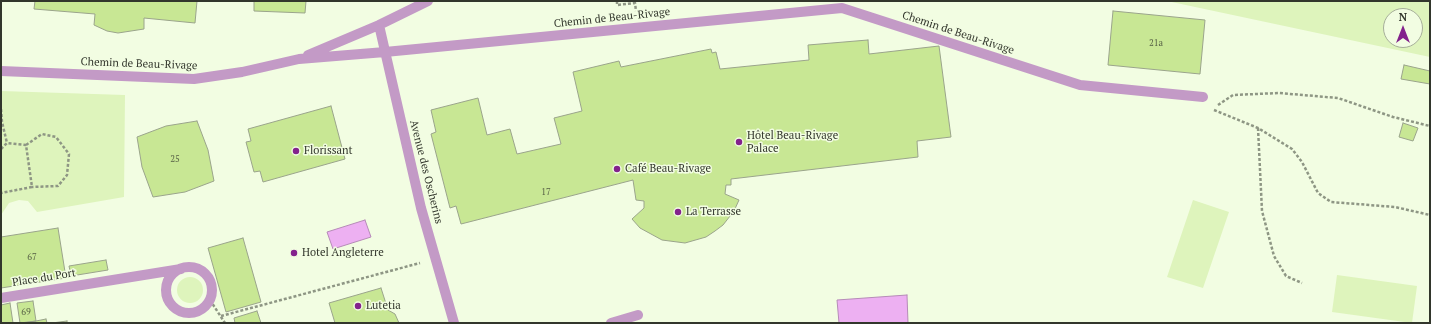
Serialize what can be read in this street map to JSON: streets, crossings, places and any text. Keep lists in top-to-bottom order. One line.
{"streets":{"street":["Chemin de Beau-Rivage","Avenue des Oscherins","Place du Port"]},"crossings":[["Chemin de Beau-Rivage","Avenue des Oscherins"]],"places":["Hôtel Beau-Rivage Palace","Florissant","Café Beau-Rivage","La Terrasse","Hotel Angleterre","Lutetia"],"house_numbers":["21a","25","17","67","69"],"north":"top"}
